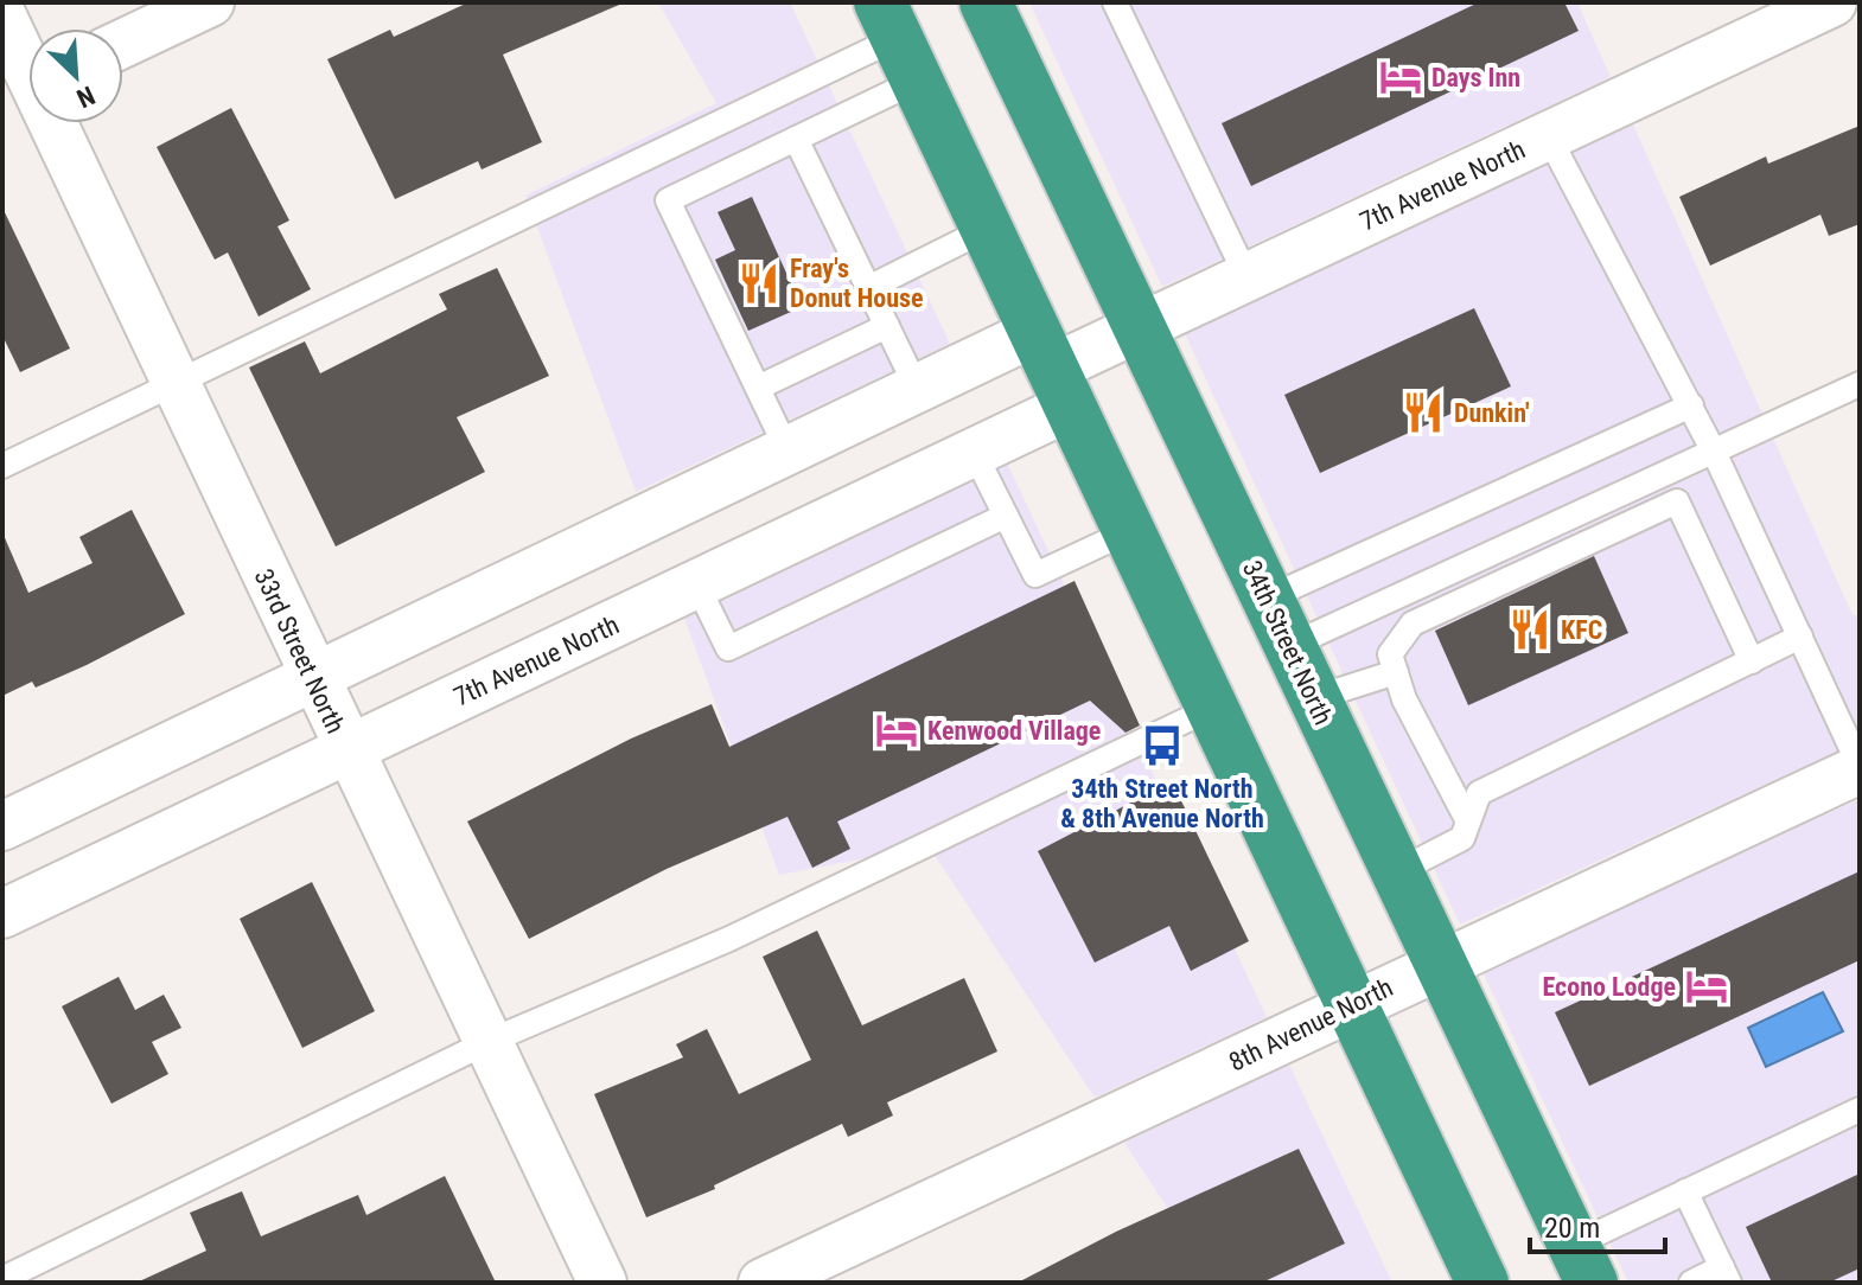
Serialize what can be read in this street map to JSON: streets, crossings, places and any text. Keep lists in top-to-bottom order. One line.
{"streets":{"highway":["34th Street North"],"street":["7th Avenue North","33rd Street North","8th Avenue North"]},"crossings":[["7th Avenue North","34th Street North"],["7th Avenue North","33rd Street North"],["34th Street North","8th Avenue North"]],"places":{"hotel":["Days Inn","Kenwood Village","Econo Lodge"],"restaurant":["Fray's Donut House","Dunkin'","KFC"],"bus stop":["34th Street North & 8th Avenue North"]},"scale_bar":"20 m","north":"bottom right"}
